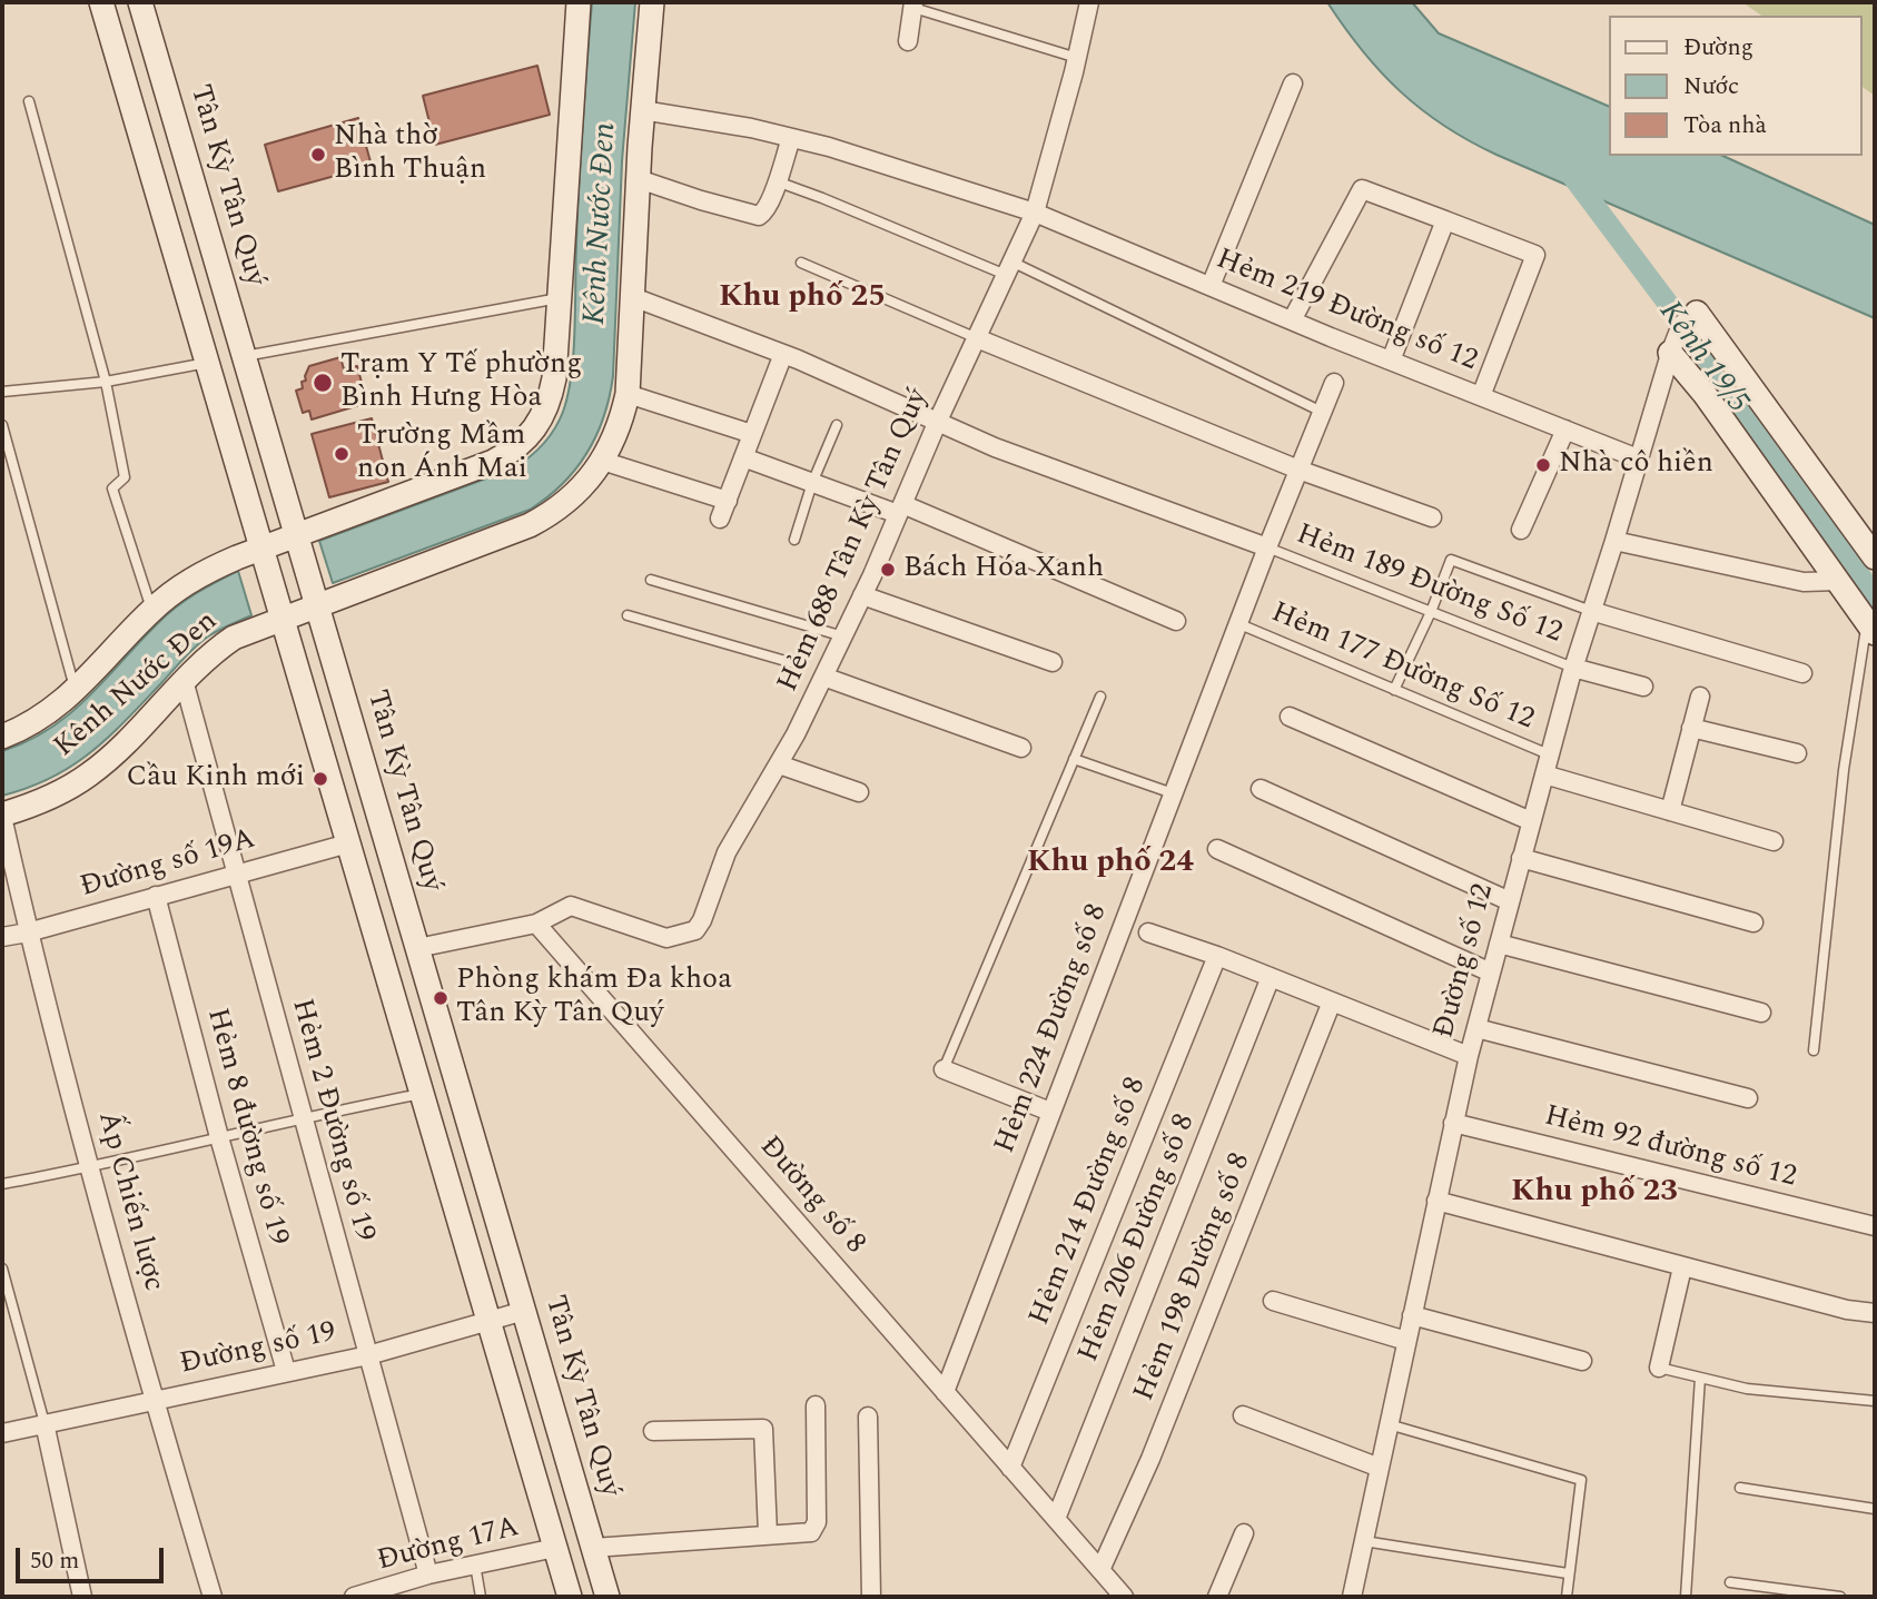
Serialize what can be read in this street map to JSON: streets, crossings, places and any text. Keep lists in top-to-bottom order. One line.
{"streets":{"main road":["Tân Kỳ Tân Quý","Kênh Nước Đen"],"street":["Hẻm 219 Đường số 12","Hẻm 688 Tân Kỳ Tân Quý","Đường số 19A","Đường số 12","Hẻm 224 Đường số 8","Hẻm 2 Đường số 19","Hẻm 8 đường số 19","Hẻm 92 đường số 12","Đường số 8","Ấp Chiến lược","Hẻm 214 Đường số 8","Hẻm 206 Đường số 8","Hẻm 198 Đường số 8","Đường số 19","Đường 17A"],"lane":["Hẻm 189 Đường Số 12","Hẻm 177 Đường Số 12"]},"crossings":[["Tân Kỳ Tân Quý","Kênh Nước Đen"],["Tân Kỳ Tân Quý","Đường số 19"],["Hẻm 219 Đường số 12","Hẻm 688 Tân Kỳ Tân Quý"],["Hẻm 219 Đường số 12","Kênh Nước Đen"],["Hẻm 219 Đường số 12","Đường số 12"],["Hẻm 688 Tân Kỳ Tân Quý","Đường số 8"],["Hẻm 189 Đường Số 12","Đường số 12"],["Hẻm 189 Đường Số 12","Hẻm 224 Đường số 8"],["Hẻm 177 Đường Số 12","Đường số 12"],["Hẻm 177 Đường Số 12","Hẻm 224 Đường số 8"],["Kênh Nước Đen","Hẻm 2 Đường số 19"],["Kênh Nước Đen","Ấp Chiến lược"],["Đường số 19A","Hẻm 2 Đường số 19"],["Đường số 19A","Hẻm 8 đường số 19"],["Đường số 19A","Ấp Chiến lược"],["Đường số 12","Hẻm 92 đường số 12"],["Hẻm 224 Đường số 8","Đường số 8"],["Hẻm 2 Đường số 19","Đường số 19"],["Hẻm 2 Đường số 19","Đường 17A"],["Hẻm 8 đường số 19","Đường số 19"],["Đường số 8","Hẻm 214 Đường số 8"],["Đường số 8","Hẻm 206 Đường số 8"],["Đường số 8","Hẻm 198 Đường số 8"],["Ấp Chiến lược","Đường số 19"]],"districts":["Khu phố 25","Khu phố 24","Khu phố 23"],"water":["Kênh Nước Đen","Kênh 19/5"],"places":["Nhà thờ Bình Thuận","Trạm Y Tế phường Bình Hưng Hòa","Trường Mầm non Ánh Mai","Nhà cô hiền","Bách Hóa Xanh","Cầu Kinh mới","Phòng khám Đa khoa Tân Kỳ Tân Quý"],"legend":["Đường","Nước","Tòa nhà"],"scale_bar":"50 m"}
